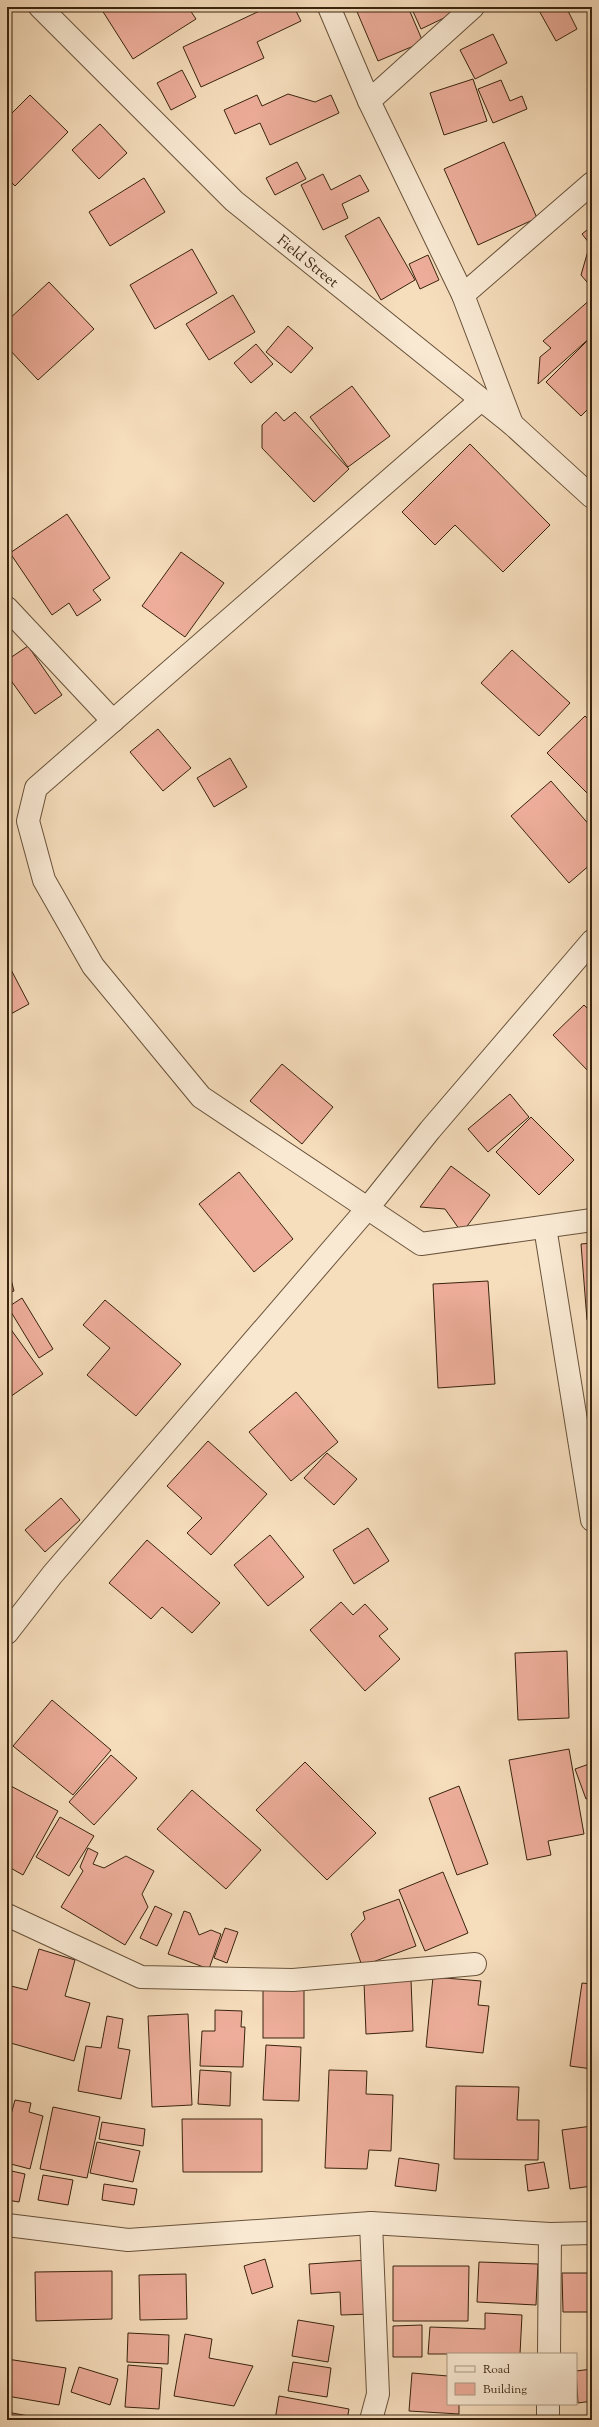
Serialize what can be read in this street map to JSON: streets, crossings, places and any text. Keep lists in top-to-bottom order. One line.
{"streets":{"street":["Field Street"]},"legend":["Road","Building"]}
